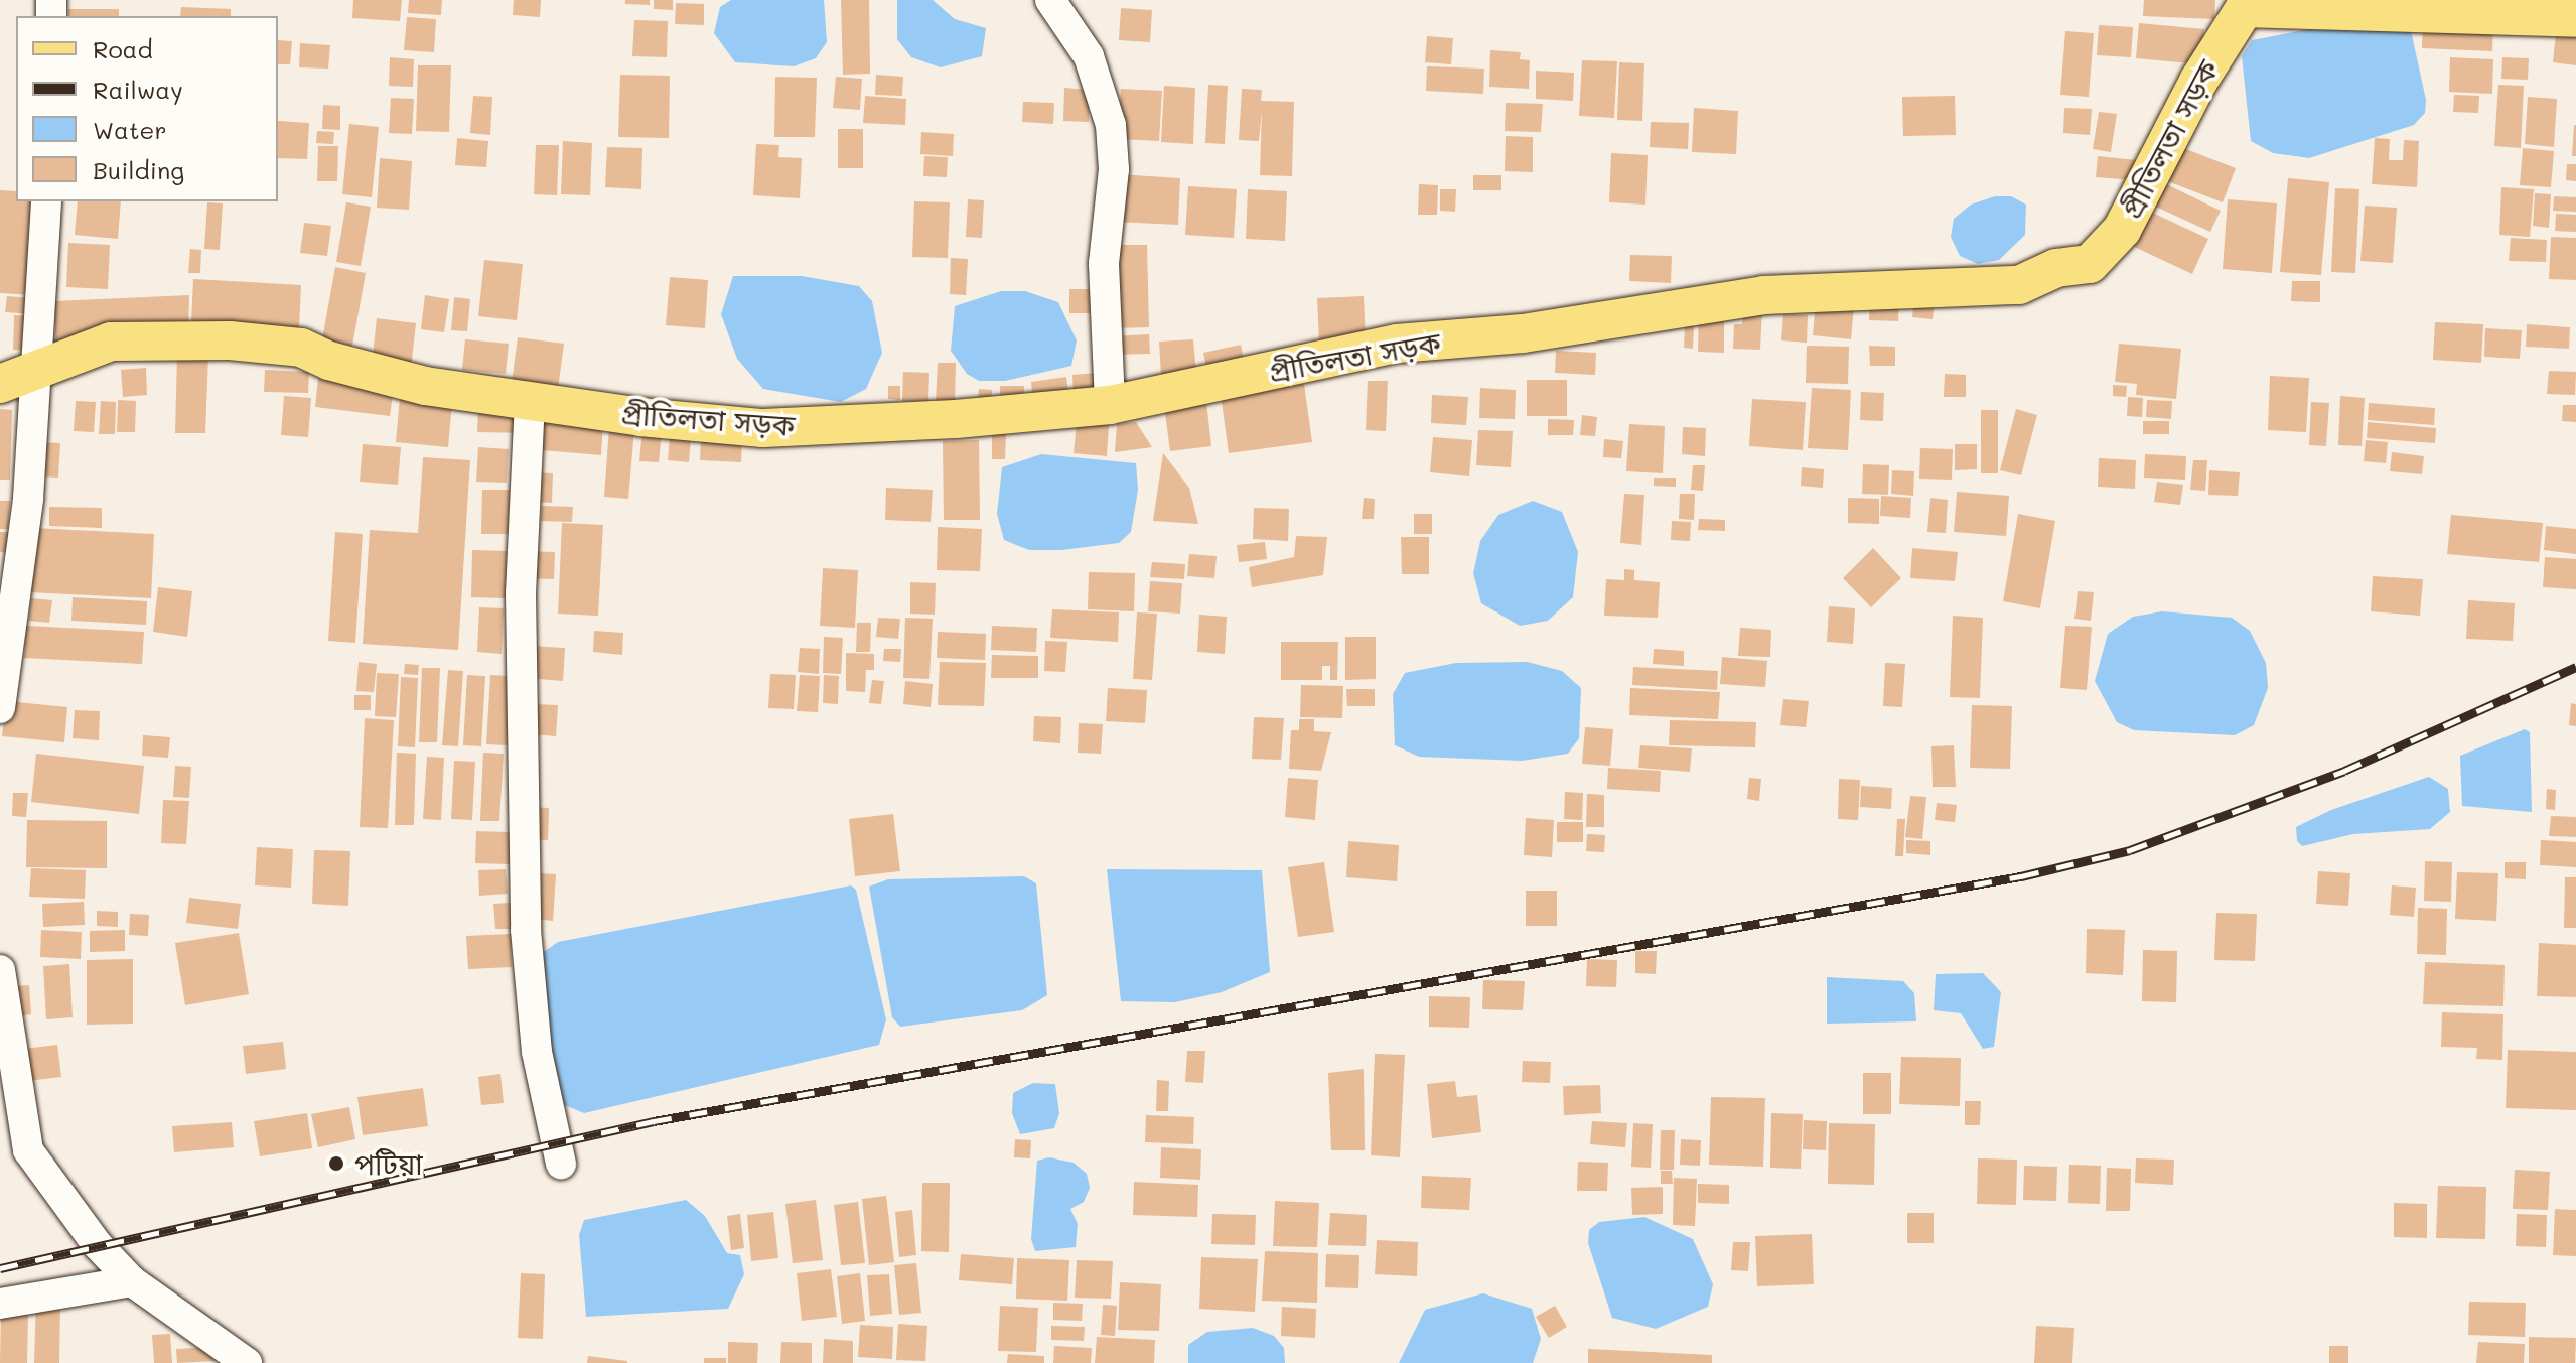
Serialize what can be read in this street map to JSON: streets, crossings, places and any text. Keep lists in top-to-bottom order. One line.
{"streets":{"main road":["প্রীতিলতা সড়ক"]},"places":["পটিয়া"],"legend":["Road","Railway","Water","Building"]}
